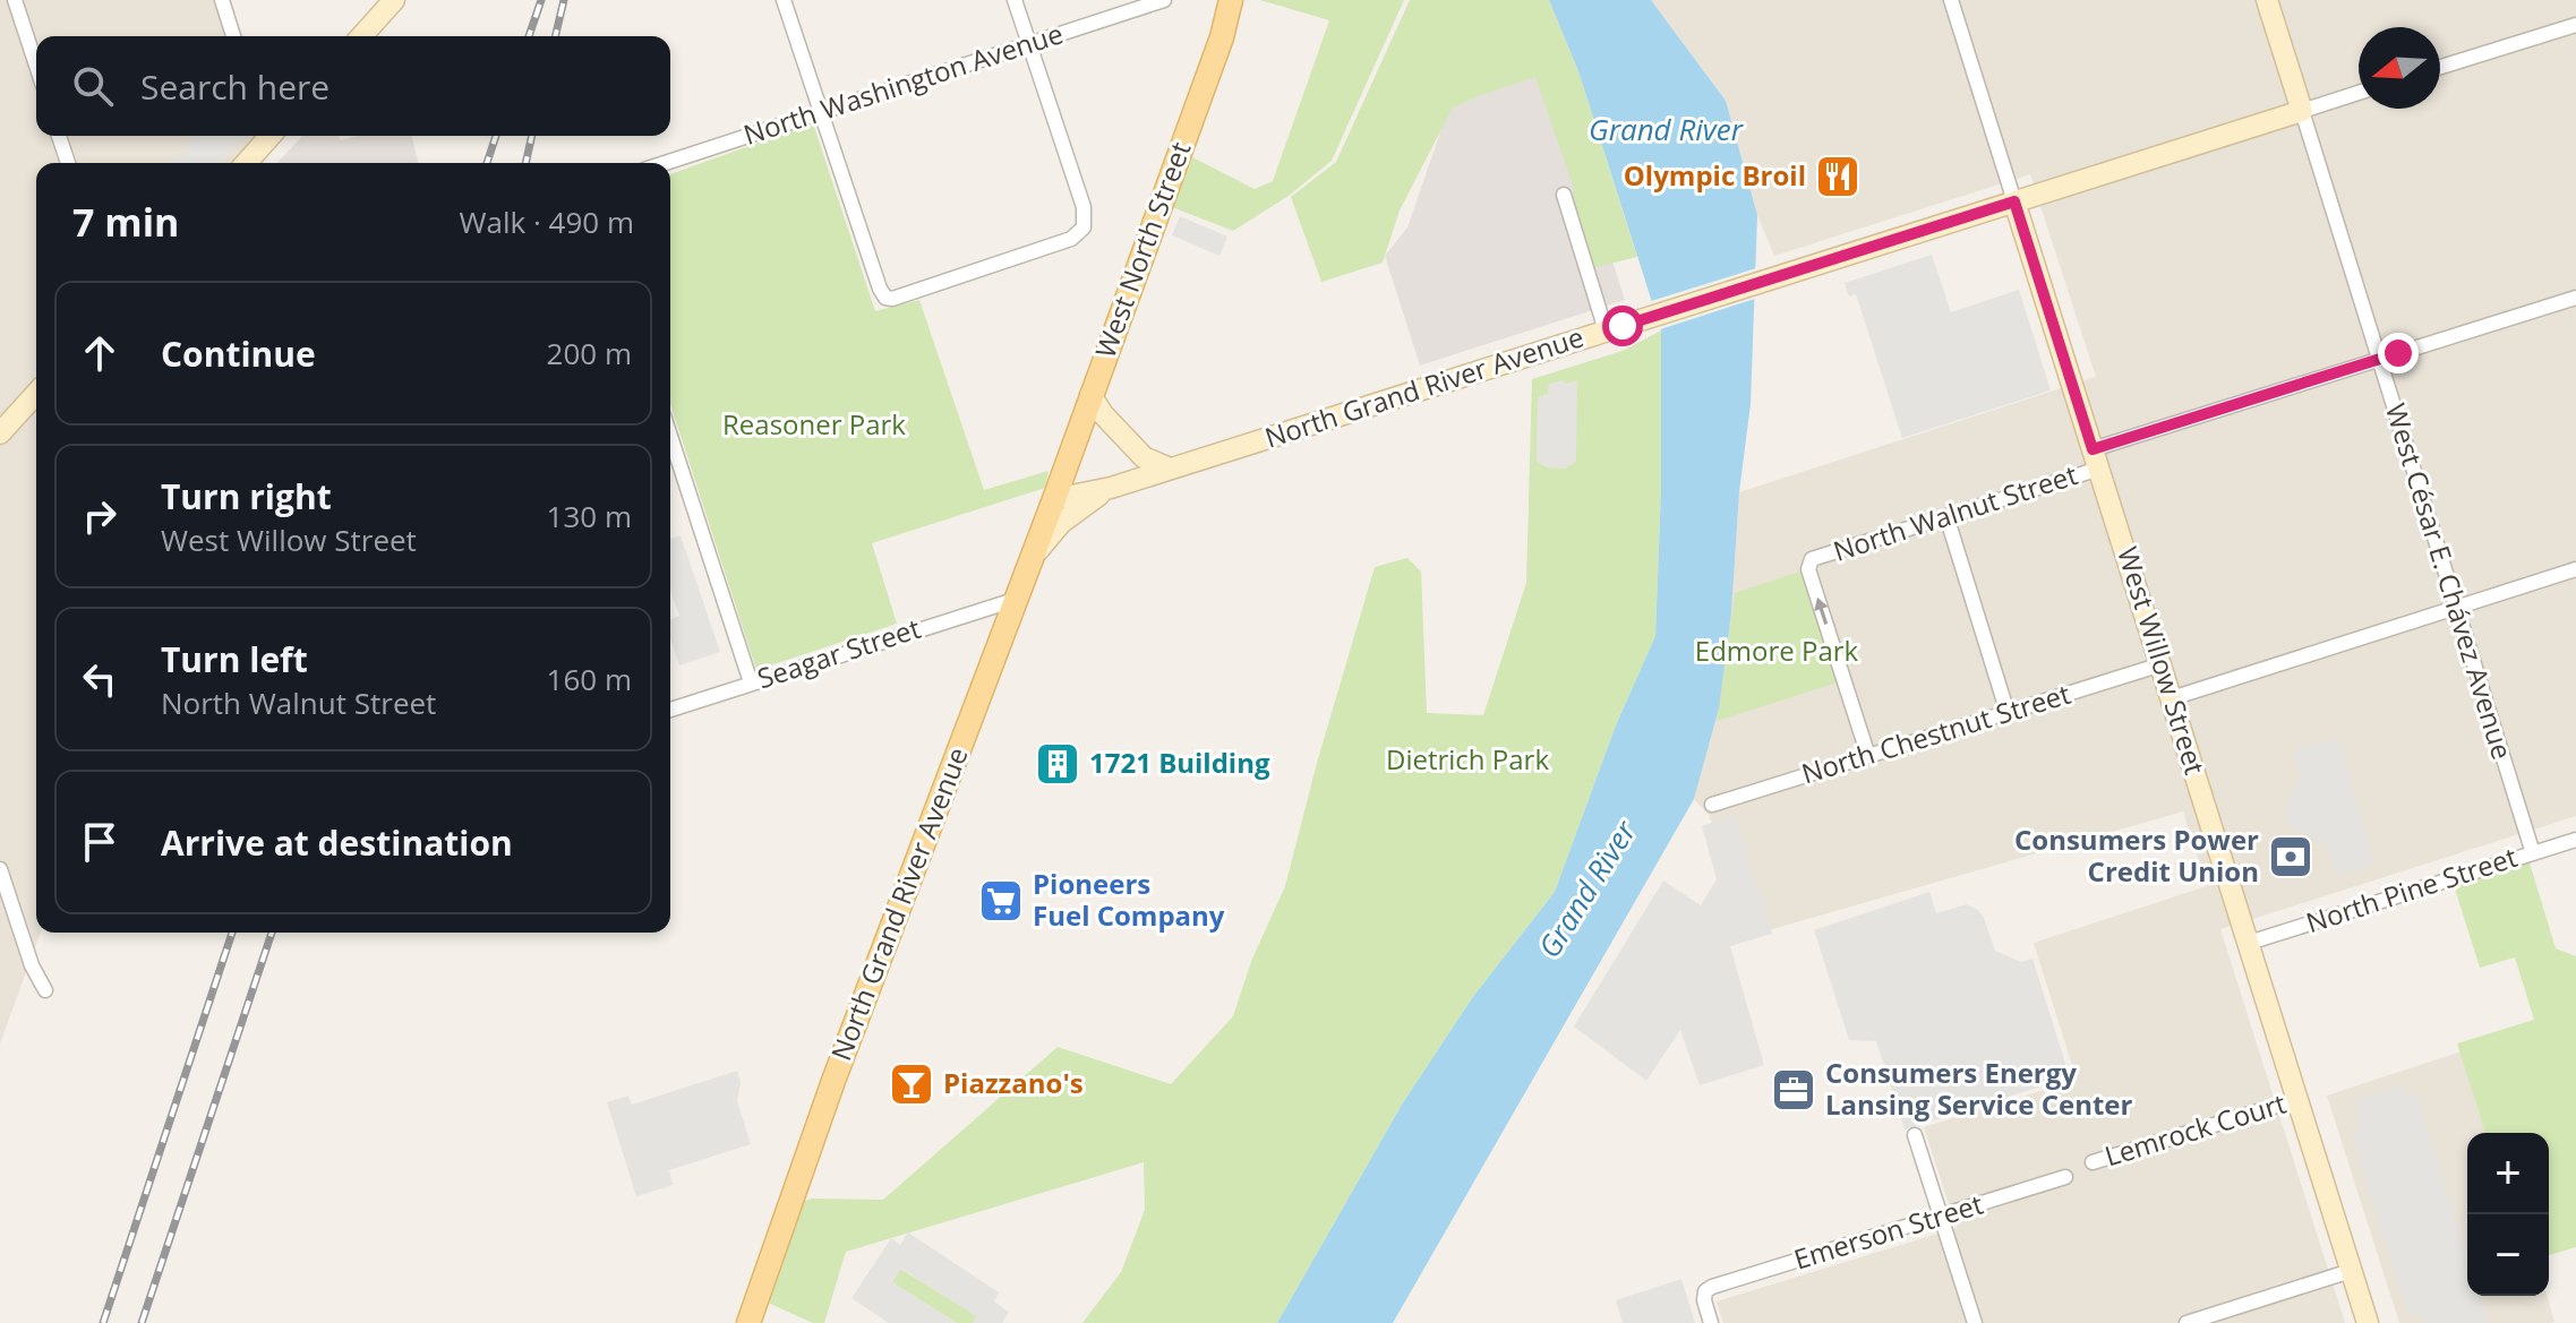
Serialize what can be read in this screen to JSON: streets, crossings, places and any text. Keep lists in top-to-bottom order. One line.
{"streets":{"main road":["West North Street","North Grand River Avenue"],"street":["North Washington Avenue","North Walnut Street","West César E. Chávez Avenue","Seagar Street","West Willow Street","North Chestnut Street","North Pine Street","Lemrock Court","Emerson Street"]},"crossings":[["West North Street","North Grand River Avenue"],["North Grand River Avenue","West César E. Chávez Avenue"],["North Grand River Avenue","Seagar Street"],["North Grand River Avenue","West Willow Street"],["North Walnut Street","West César E. Chávez Avenue"],["North Walnut Street","West Willow Street"],["North Walnut Street","North Chestnut Street"],["West César E. Chávez Avenue","North Pine Street"],["West Willow Street","North Chestnut Street"],["West Willow Street","North Pine Street"],["West Willow Street","Lemrock Court"]],"water":["Grand River"],"parks":["Reasoner Park","Edmore Park","Dietrich Park"],"places":{"restaurant":["Olympic Broil"],"building":["1721 Building"],"bank":["Consumers Power Credit Union"],"supermarket":["Pioneers Fuel Company"],"bar":["Piazzano's"],"office":["Consumers Energy Lansing Service Center"]},"north":"left","page":{"search":"Search here","heading":["7 min","Walk · 490 m"],"list":[["Continue","200 m"],["Turn right","West Willow Street","130 m"],["Turn left","North Walnut Street","160 m"],"Arrive at destination"],"map_buttons":["+","−"]}}
